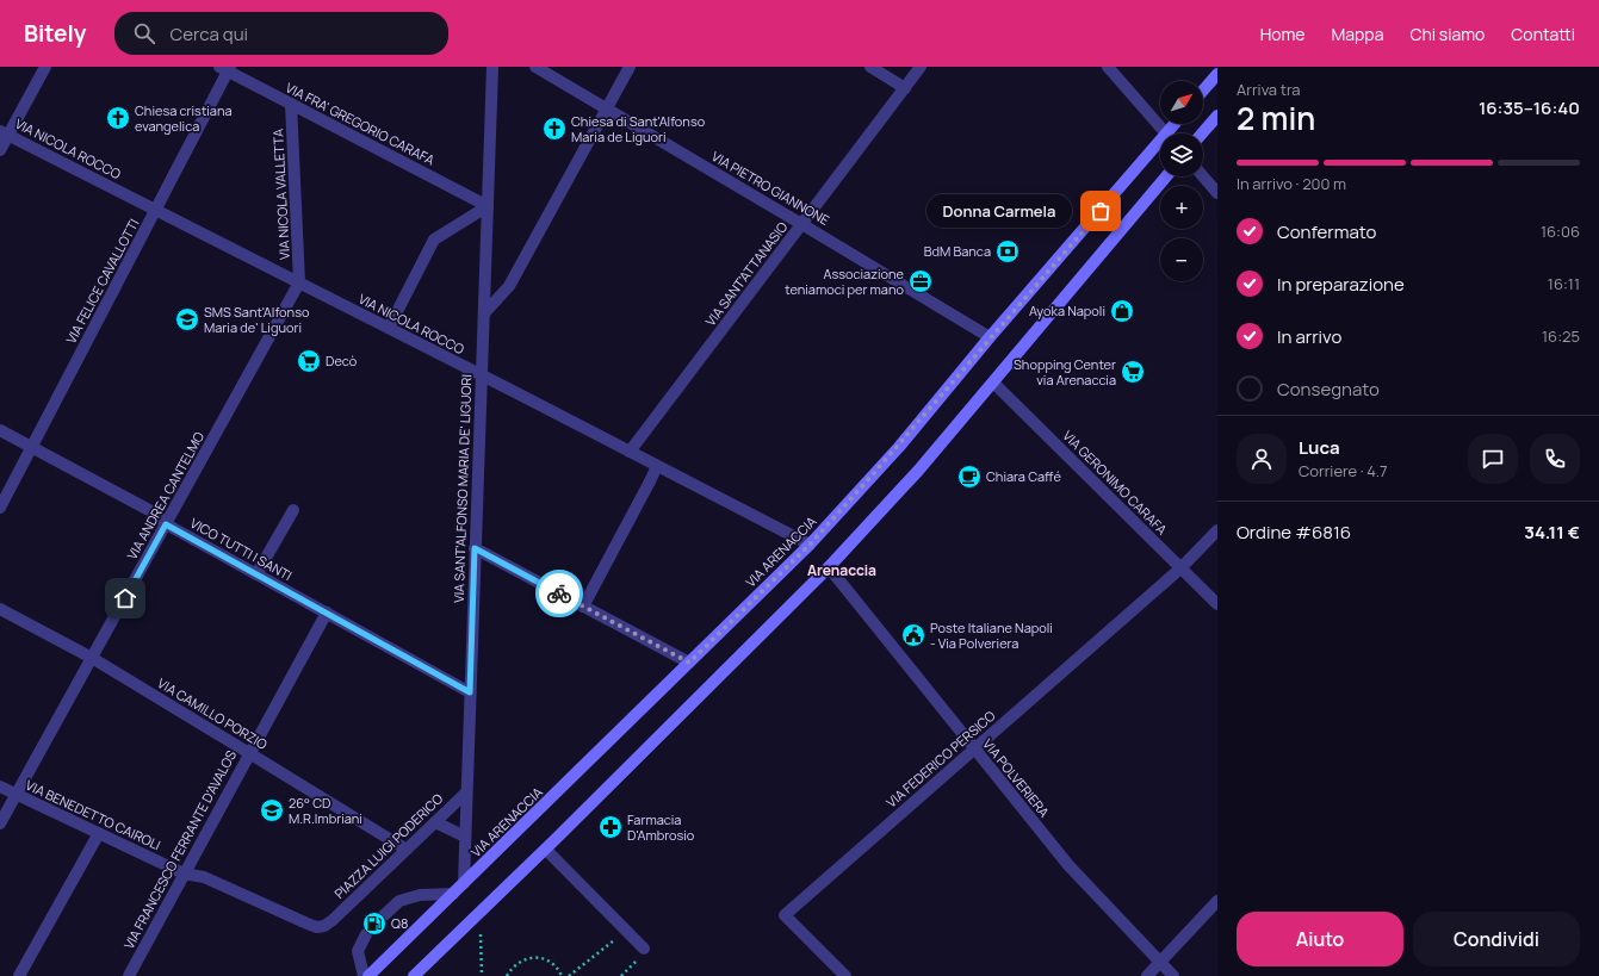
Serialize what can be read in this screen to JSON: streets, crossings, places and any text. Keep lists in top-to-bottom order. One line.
{"streets":{"main road":["VIA ARENACCIA"],"street":["VIA FRA' GREGORIO CARAFA","VIA NICOLA ROCCO","VIA PIETRO GIANNONE","VIA NICOLA VALLETTA","VIA SANT'ATTANASIO","VIA FELICE CAVALLOTTI","VIA GERONIMO CARAFA","VIA SANT'ALFONSO MARIA DE' LIGUORI","VIA ANDREA CANTELMO","VICO TUTTI I SANTI","VIA CAMILLO PORZIO","VIA FEDERICO PERSICO","VIA POLVERIERA","VIA BENEDETTO CAIROLI","PIAZZA LUIGI PODERICO","VIA FRANCESCO FERRANTE D'AVALOS"]},"crossings":[["VIA FRA' GREGORIO CARAFA","VIA NICOLA VALLETTA"],["VIA FRA' GREGORIO CARAFA","VIA FELICE CAVALLOTTI"],["VIA FRA' GREGORIO CARAFA","VIA SANT'ALFONSO MARIA DE' LIGUORI"],["VIA NICOLA ROCCO","VIA NICOLA VALLETTA"],["VIA NICOLA ROCCO","VIA SANT'ATTANASIO"],["VIA NICOLA ROCCO","VIA FELICE CAVALLOTTI"],["VIA NICOLA ROCCO","VIA SANT'ALFONSO MARIA DE' LIGUORI"],["VIA NICOLA ROCCO","VIA ANDREA CANTELMO"],["VIA NICOLA ROCCO","VIA ARENACCIA"],["VIA PIETRO GIANNONE","VIA SANT'ATTANASIO"],["VIA PIETRO GIANNONE","VIA ARENACCIA"],["VIA NICOLA VALLETTA","VIA ANDREA CANTELMO"],["VIA FELICE CAVALLOTTI","VICO TUTTI I SANTI"],["VIA GERONIMO CARAFA","VIA FEDERICO PERSICO"],["VIA SANT'ALFONSO MARIA DE' LIGUORI","VICO TUTTI I SANTI"],["VIA SANT'ALFONSO MARIA DE' LIGUORI","VIA ARENACCIA"],["VIA SANT'ALFONSO MARIA DE' LIGUORI","PIAZZA LUIGI PODERICO"],["VIA ANDREA CANTELMO","VICO TUTTI I SANTI"],["VIA ANDREA CANTELMO","VIA CAMILLO PORZIO"],["VIA ANDREA CANTELMO","VIA BENEDETTO CAIROLI"],["VICO TUTTI I SANTI","VIA FRANCESCO FERRANTE D'AVALOS"],["VIA CAMILLO PORZIO","PIAZZA LUIGI PODERICO"],["VIA CAMILLO PORZIO","VIA FRANCESCO FERRANTE D'AVALOS"],["VIA FEDERICO PERSICO","VIA POLVERIERA"],["VIA BENEDETTO CAIROLI","PIAZZA LUIGI PODERICO"],["VIA BENEDETTO CAIROLI","VIA FRANCESCO FERRANTE D'AVALOS"]],"districts":["Arenaccia"],"places":{"church":["Chiesa cristiana evangelica","Chiesa di Sant'Alfonso Maria de Liguori"],"other":["Donna Carmela"],"bank":["BdM Banca"],"office":["Associazione teniamoci per mano"],"shop":["Ayoka Napoli"],"school or university":["SMS Sant'Alfonso Maria de' Liguori","26° CD M.R.Imbriani"],"supermarket":["Decò","Shopping Center via Arenaccia"],"cafe":["Chiara Caffé"],"public building":["Poste Italiane Napoli - Via Polveriera"],"pharmacy":["Farmacia D'Ambrosio"],"fuel station":["Q8"]},"north":"top right","page":{"header":"Bitely","search":"Cerca qui","nav":["Home","Mappa","Chi siamo","Contatti"],"heading":["2 min","Arriva tra","16:35–16:40"],"panel":["Luca","Corriere · 4.7","Ordine #6816","34.11 €"],"map_buttons":["+","−"],"bar":"In arrivo · 200 m","bubble":"Donna Carmela","list":[["Confermato","16:06"],["In preparazione","16:11"],["In arrivo","16:25"],"Consegnato"],"buttons":["Aiuto","Condividi"]}}
